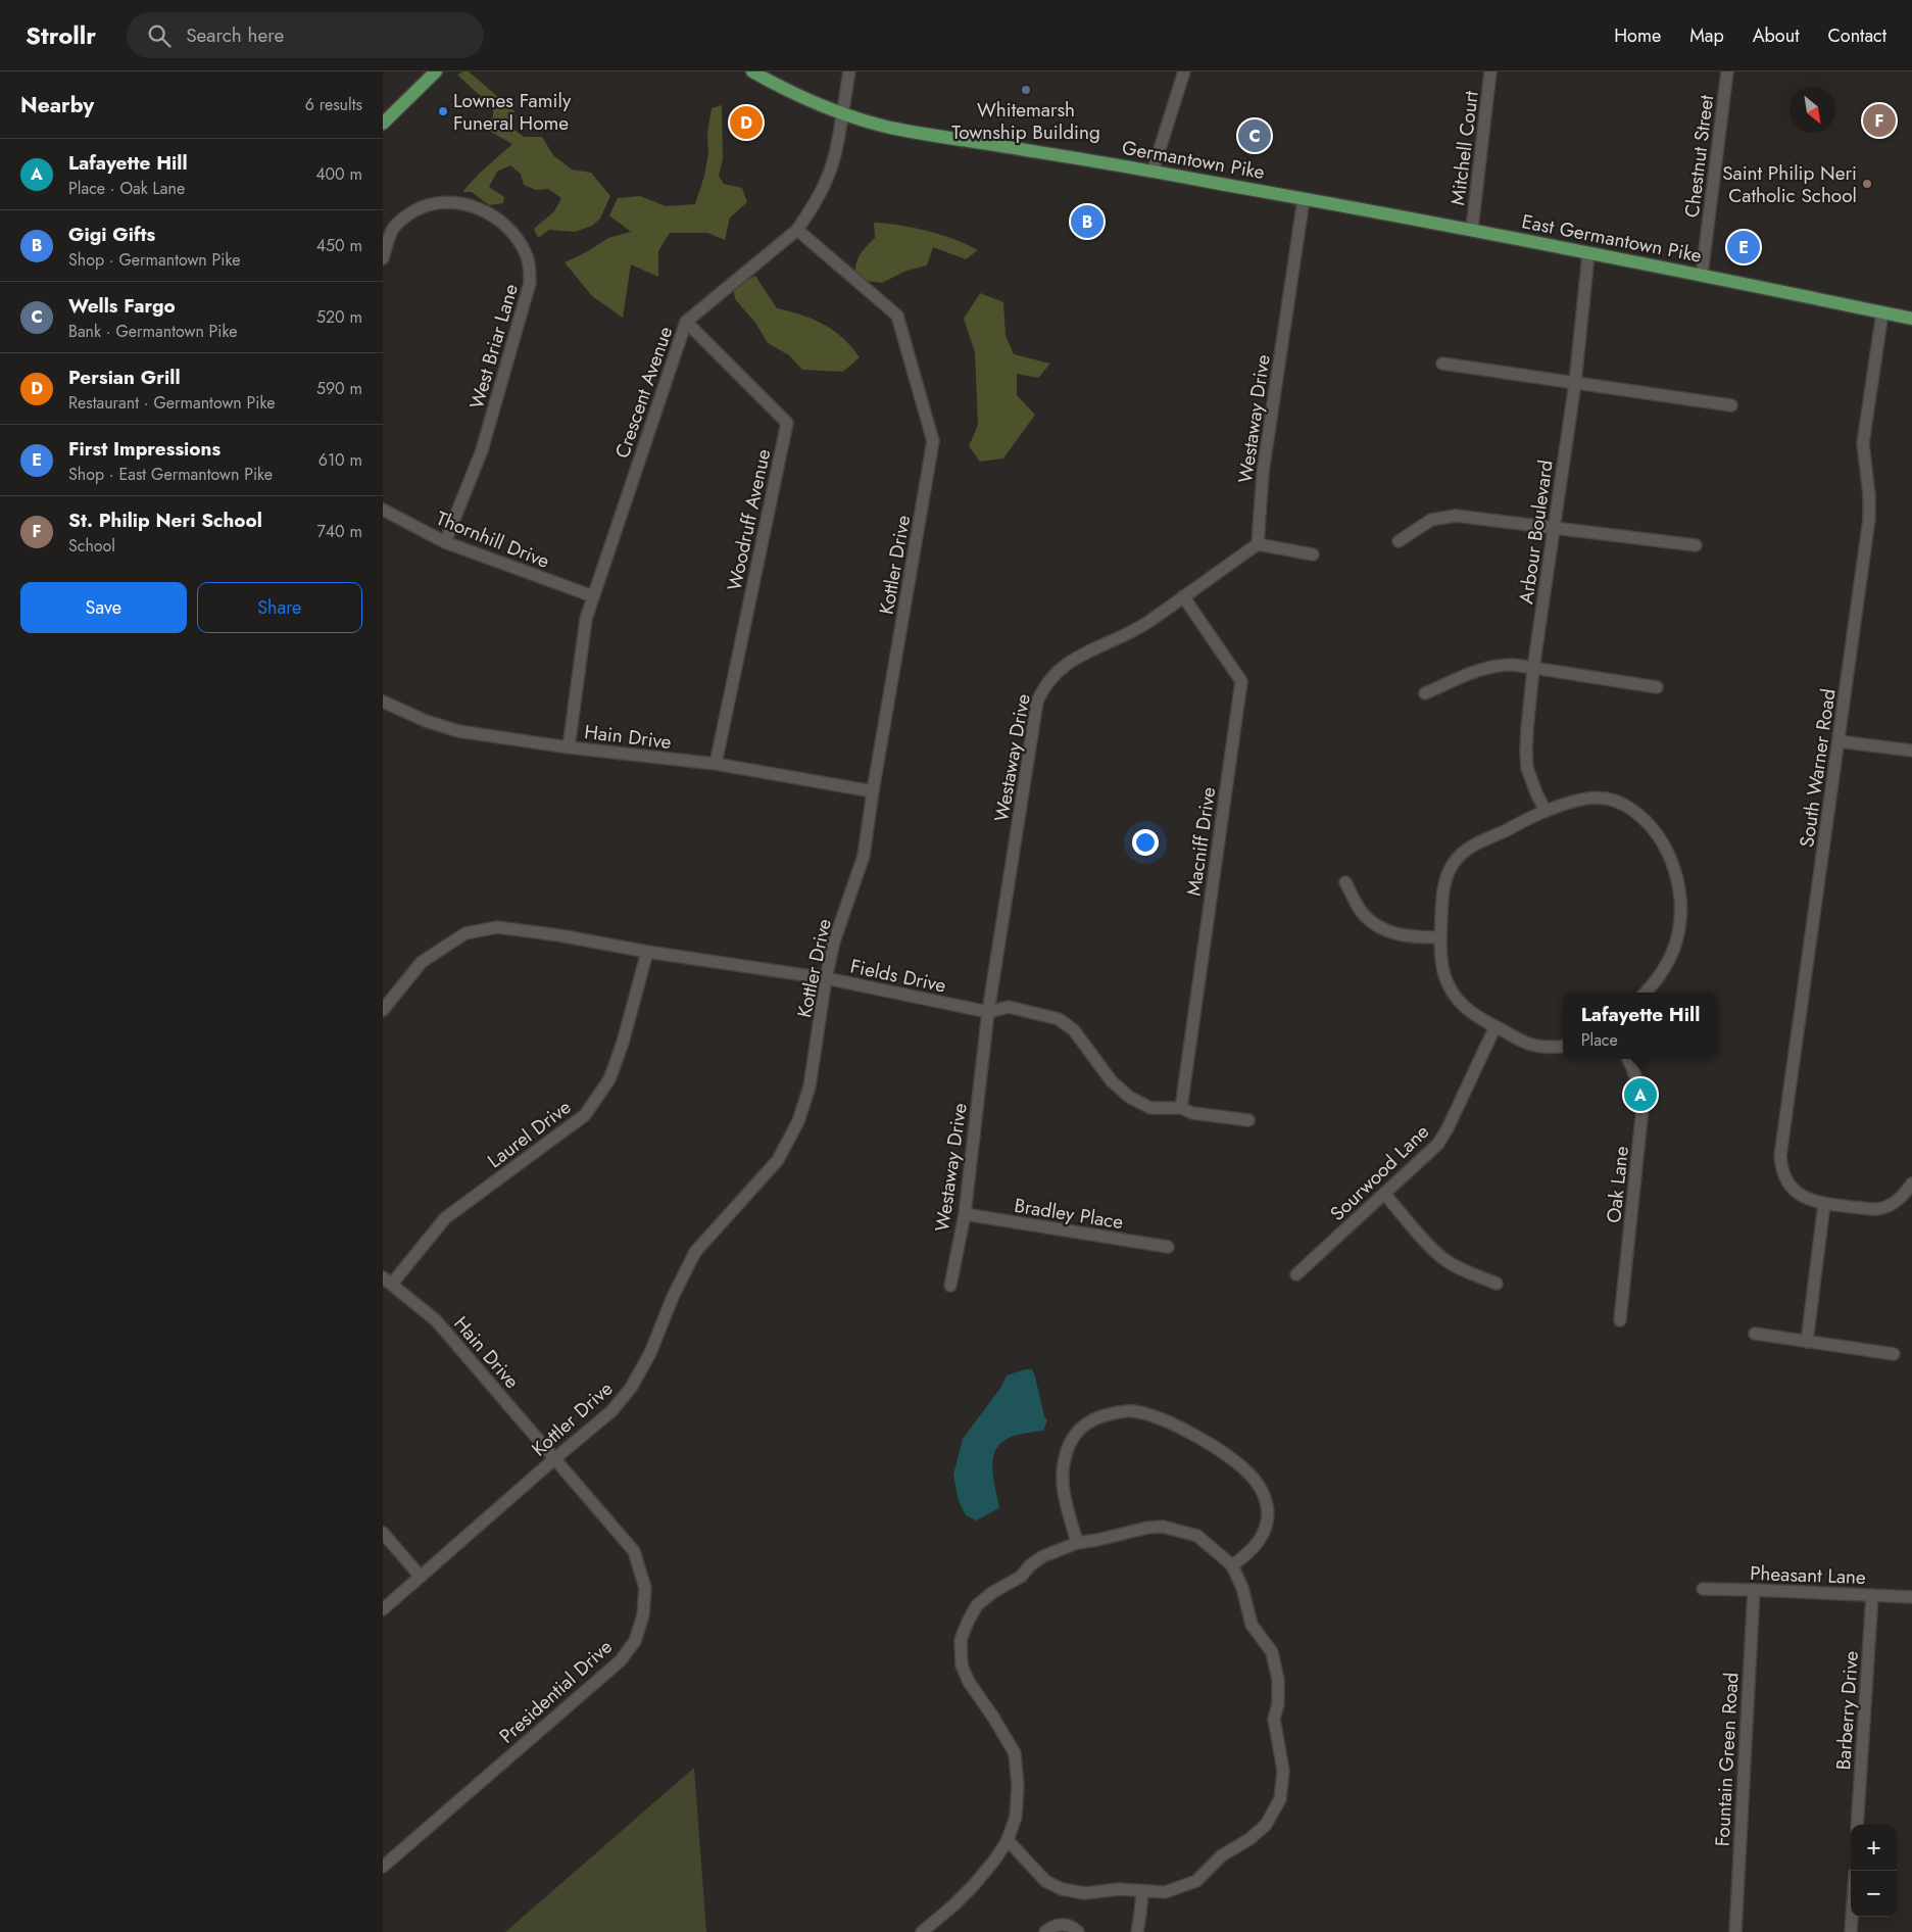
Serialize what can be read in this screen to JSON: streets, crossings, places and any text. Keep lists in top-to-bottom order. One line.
{"streets":{"main road":["Germantown Pike","East Germantown Pike"],"street":["Mitchell Court","Chestnut Street","West Briar Lane","Crescent Avenue","Westaway Drive","Woodruff Avenue","Arbour Boulevard","Thornhill Drive","Kottler Drive","Hain Drive","South Warner Road","Macniff Drive","Fields Drive","Laurel Drive","Sourwood Lane","Oak Lane","Bradley Place","Pheasant Lane","Presidential Drive","Barberry Drive","Fountain Green Road"]},"crossings":[["Mitchell Court","East Germantown Pike"],["Chestnut Street","East Germantown Pike"],["Germantown Pike","East Germantown Pike"],["Germantown Pike","Crescent Avenue"],["Germantown Pike","Westaway Drive"],["East Germantown Pike","Westaway Drive"],["East Germantown Pike","Arbour Boulevard"],["East Germantown Pike","South Warner Road"],["West Briar Lane","Thornhill Drive"],["Crescent Avenue","Woodruff Avenue"],["Crescent Avenue","Thornhill Drive"],["Crescent Avenue","Kottler Drive"],["Crescent Avenue","Hain Drive"],["Westaway Drive","Macniff Drive"],["Westaway Drive","Fields Drive"],["Westaway Drive","Bradley Place"],["Woodruff Avenue","Hain Drive"],["Kottler Drive","Hain Drive"],["Kottler Drive","Fields Drive"],["Kottler Drive","Presidential Drive"],["Hain Drive","Laurel Drive"],["Hain Drive","Presidential Drive"],["Macniff Drive","Fields Drive"],["Fields Drive","Laurel Drive"],["Pheasant Lane","Barberry Drive"],["Pheasant Lane","Fountain Green Road"]],"places":["Whitemarsh Township Building","Lownes Family Funeral Home","Saint Philip Neri Catholic School"],"north":"bottom right","page":{"header":"Strollr","search":"Search here","nav":["Home","Map","About","Contact"],"heading":["Nearby","6 results"],"pins":["F","D","C","B","E","A"],"list":[{"mark":"A","name":"Lafayette Hill","note":"Place · Oak Lane","value":"400 m"},{"mark":"B","name":"Gigi Gifts","note":"Shop · Germantown Pike","value":"450 m"},{"mark":"C","name":"Wells Fargo","note":"Bank · Germantown Pike","value":"520 m"},{"mark":"D","name":"Persian Grill","note":"Restaurant · Germantown Pike","value":"590 m"},{"mark":"E","name":"First Impressions","note":"Shop · East Germantown Pike","value":"610 m"},{"mark":"F","name":"St. Philip Neri School","note":"School","value":"740 m"}],"buttons":["Save","Share"],"popup":["Lafayette Hill","Place"],"map_buttons":["+","−"]}}
